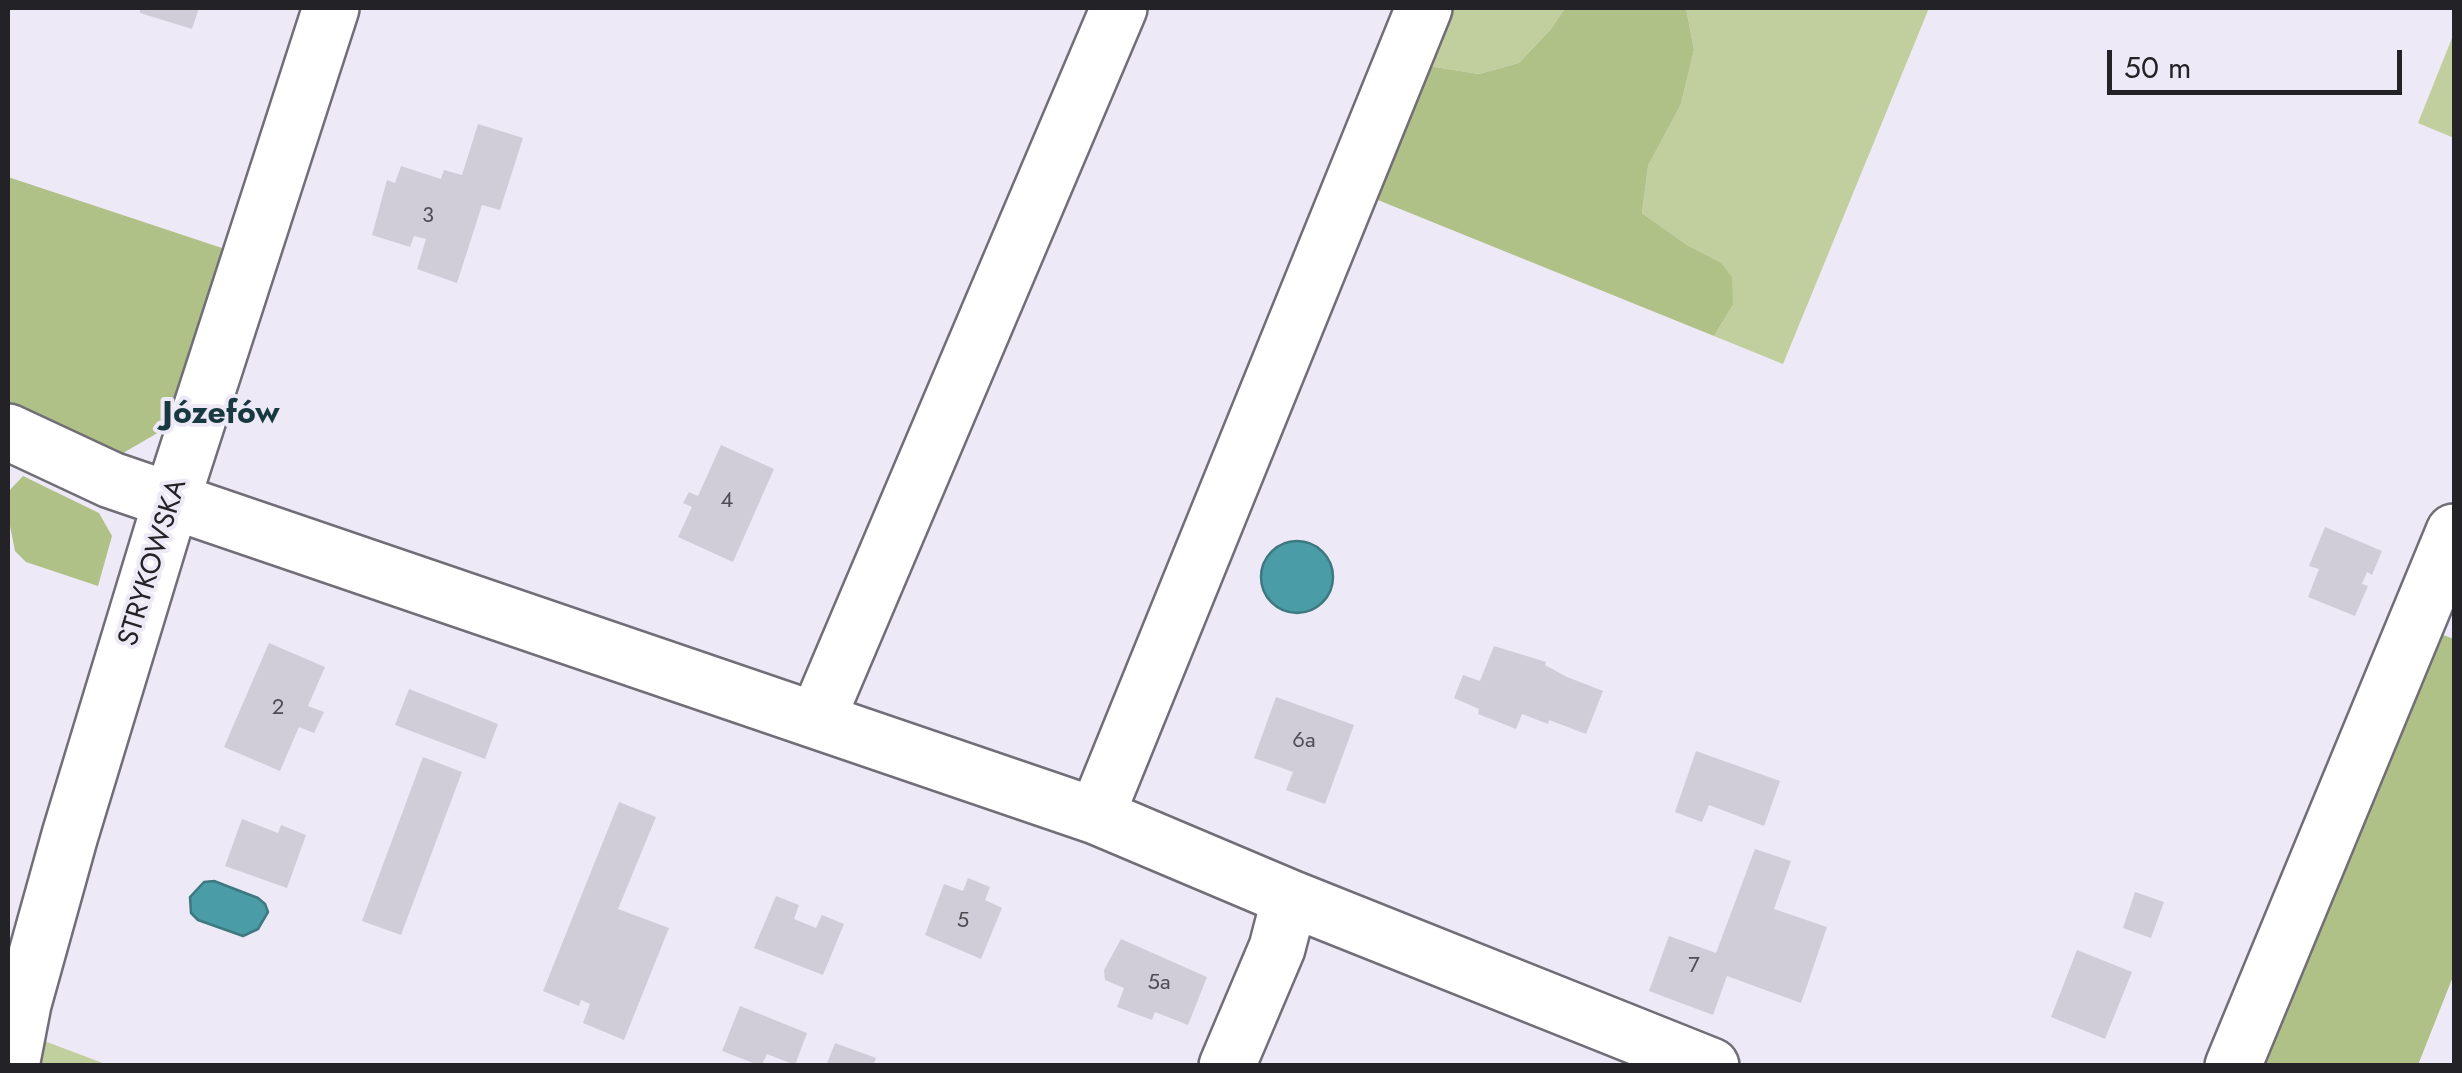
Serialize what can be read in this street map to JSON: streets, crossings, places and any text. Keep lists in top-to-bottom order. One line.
{"streets":{"street":["STRYKOWSKA"]},"districts":["Józefów"],"house_numbers":["3","4","2","6a","5","7","5a"],"scale_bar":"50 m"}
